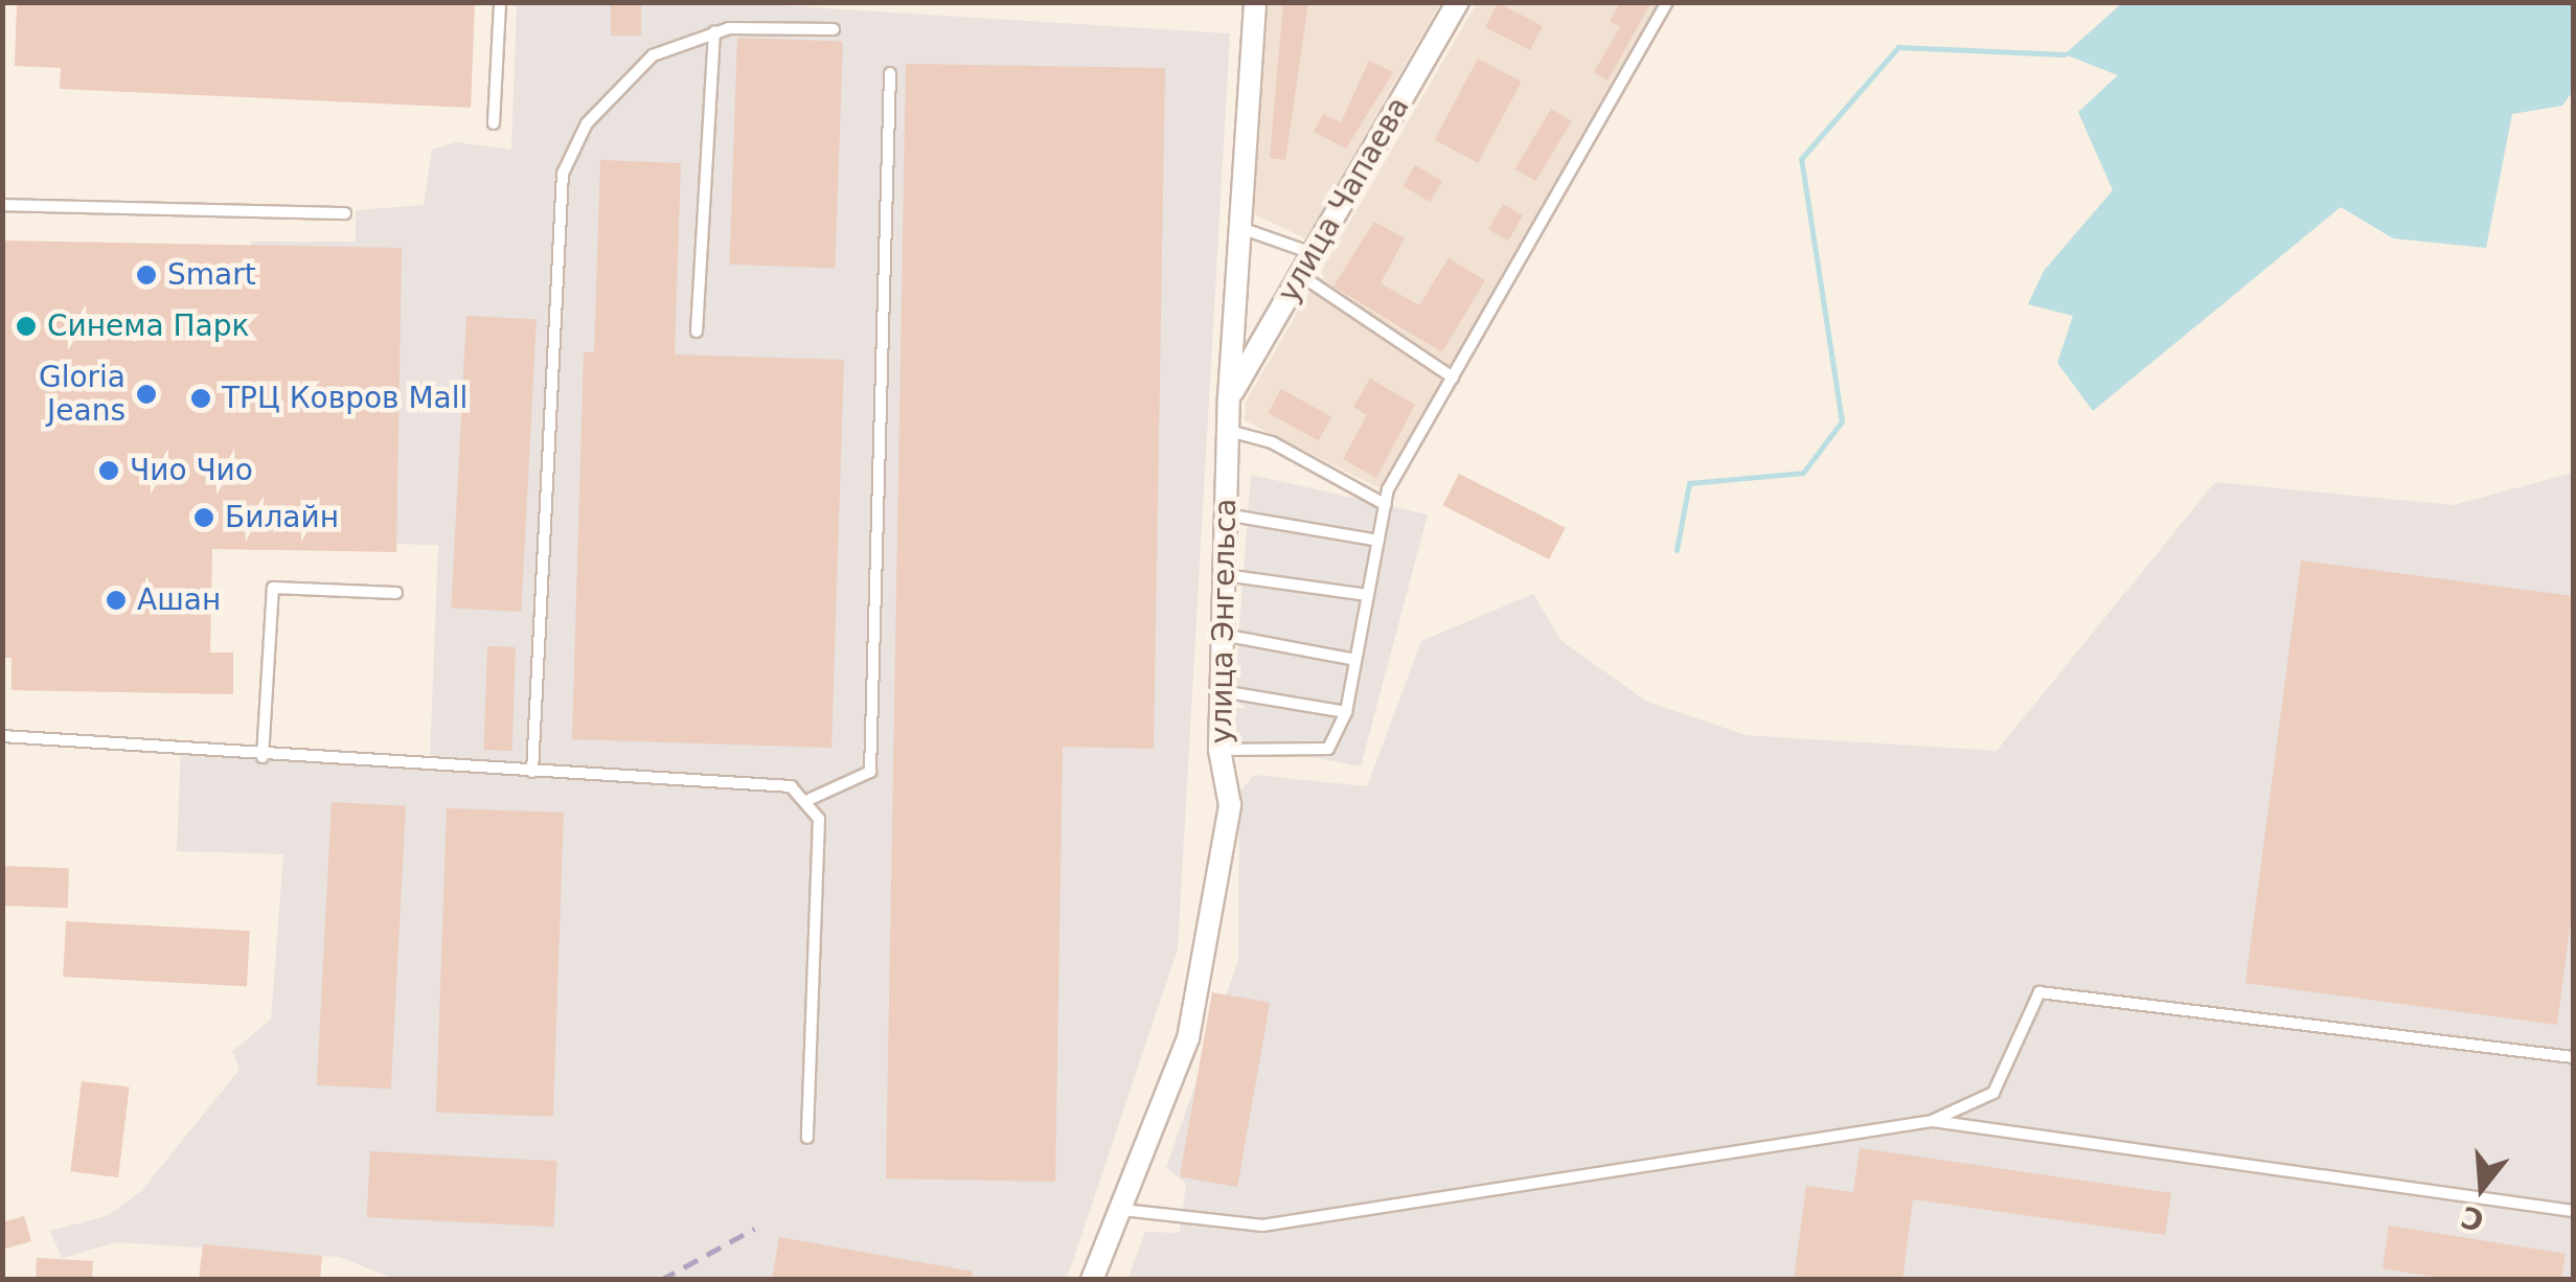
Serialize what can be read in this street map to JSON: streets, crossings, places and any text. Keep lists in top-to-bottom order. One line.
{"streets":{"street":["улица Чапаева","улица Энгельса"]},"crossings":[["улица Чапаева","улица Энгельса"]],"places":["Smart","Синема Парк","Gloria Jeans","ТРЦ Ковров Mall","Чио Чио","Билайн","Ашан"],"north":"bottom"}
